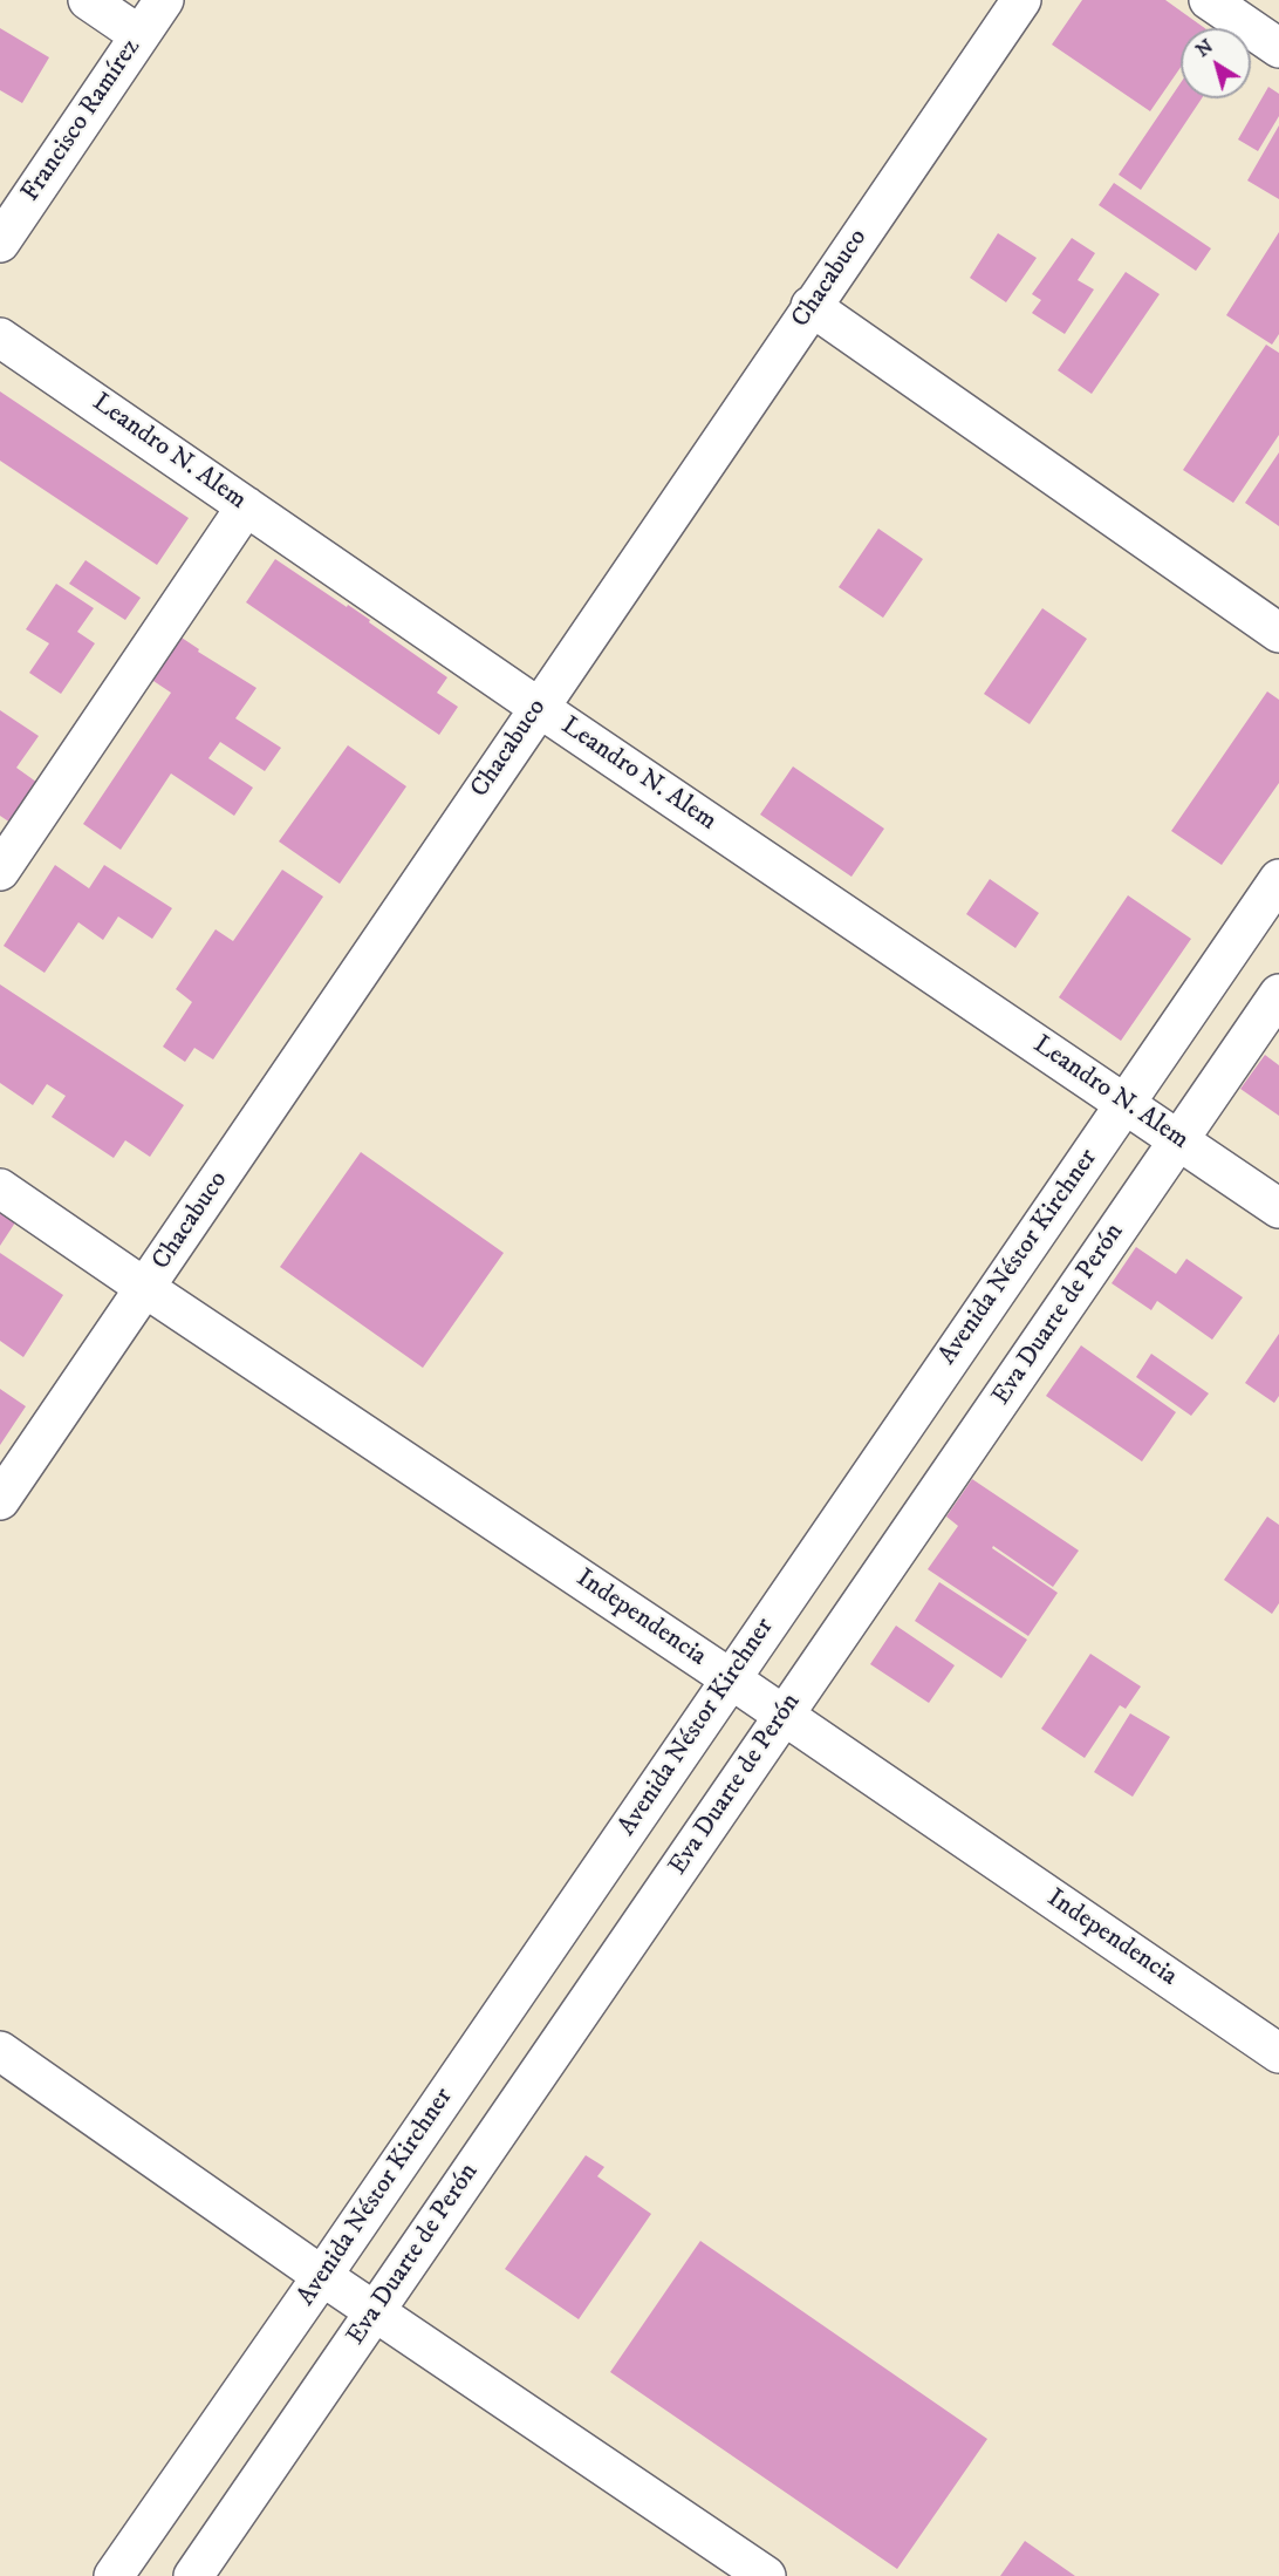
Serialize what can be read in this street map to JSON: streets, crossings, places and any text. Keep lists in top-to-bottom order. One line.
{"streets":{"street":["Francisco Ramírez","Chacabuco","Leandro N. Alem","Avenida Néstor Kirchner","Eva Duarte de Perón","Independencia"]},"crossings":[["Chacabuco","Leandro N. Alem"],["Chacabuco","Independencia"],["Leandro N. Alem","Avenida Néstor Kirchner"],["Leandro N. Alem","Eva Duarte de Perón"],["Avenida Néstor Kirchner","Independencia"],["Eva Duarte de Perón","Independencia"]],"north":"top left"}
